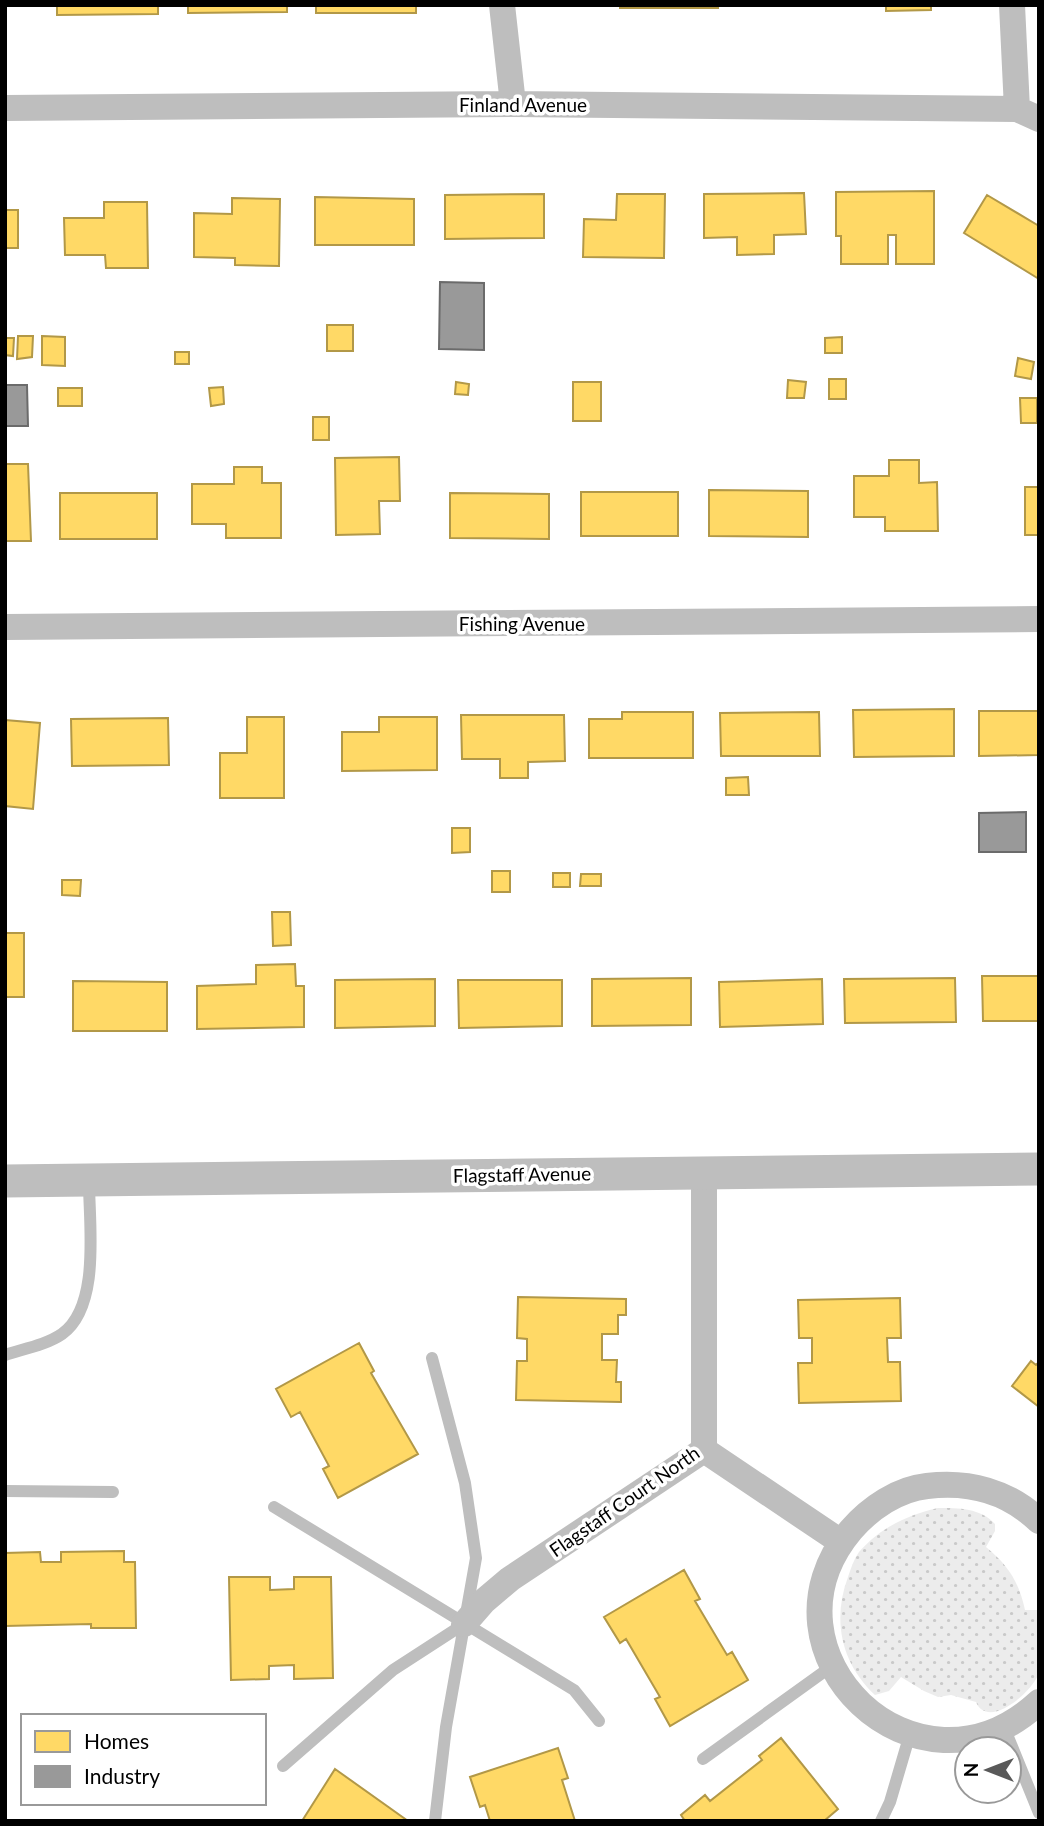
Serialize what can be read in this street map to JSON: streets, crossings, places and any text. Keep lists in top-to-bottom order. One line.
{"streets":{"street":["Finland Avenue","Fishing Avenue","Flagstaff Avenue","Flagstaff Court North"]},"crossings":[["Flagstaff Avenue","Flagstaff Court North"]],"legend":["Homes","Industry"],"north":"left"}
